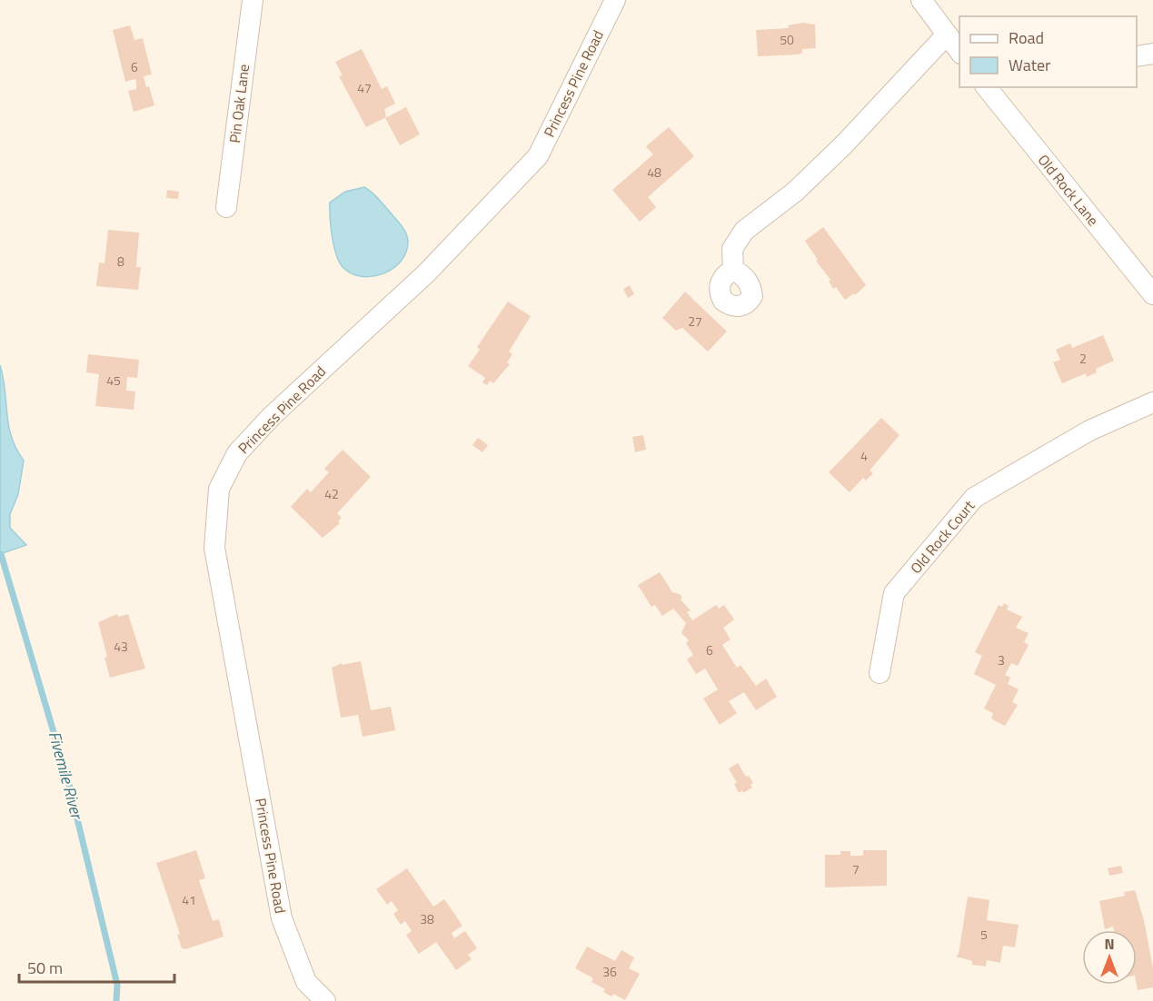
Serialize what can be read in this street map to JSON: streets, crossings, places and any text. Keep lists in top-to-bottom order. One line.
{"streets":{"street":["Princess Pine Road","Pin Oak Lane","Old Rock Lane","Old Rock Court"]},"water":["Fivemile River"],"house_numbers":["50","6","47","48","8","27","2","45","4","42","43","6","3","7","41","38","5","36"],"legend":["Road","Water"],"scale_bar":"50 m","north":"top"}
